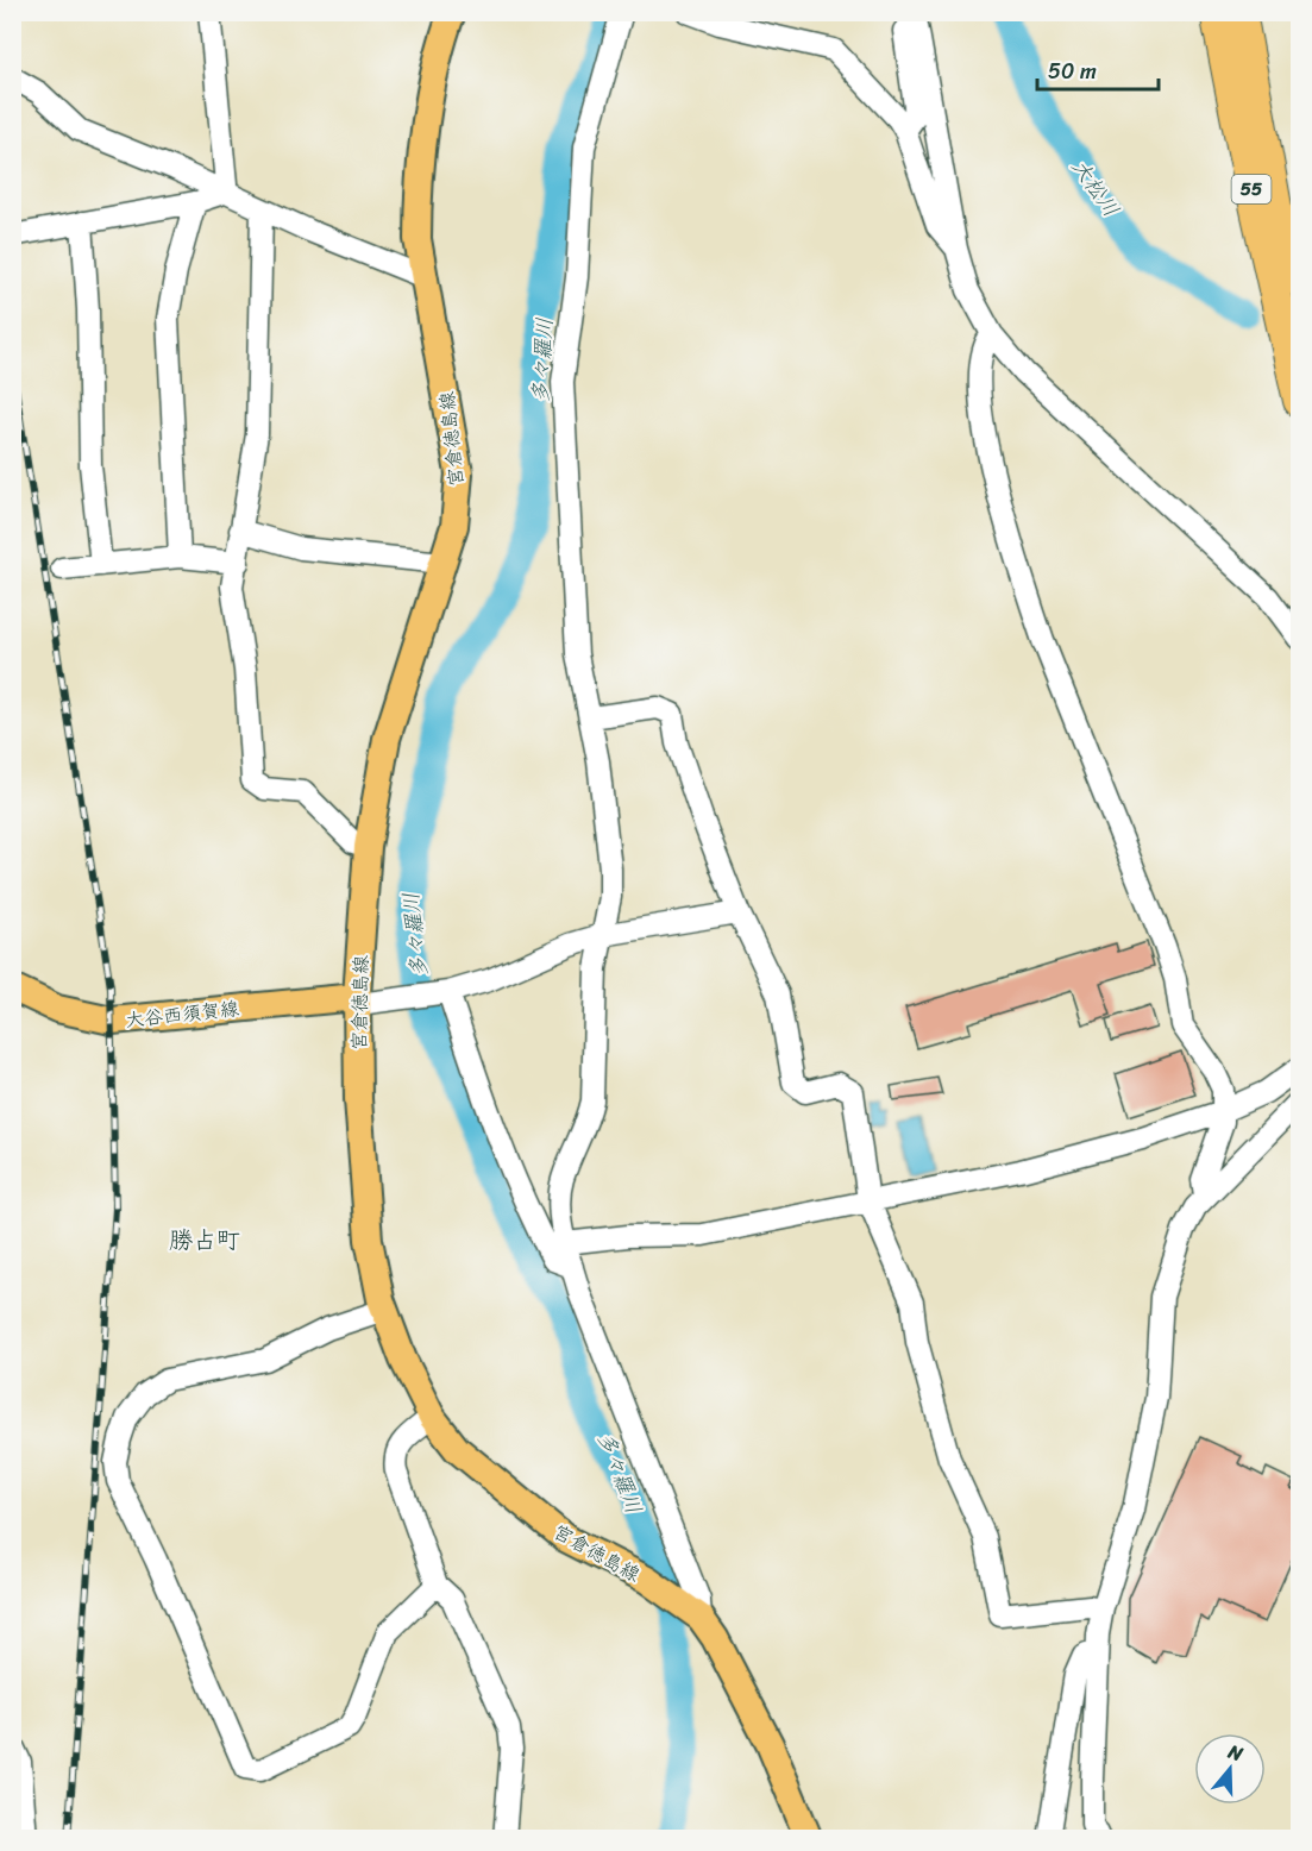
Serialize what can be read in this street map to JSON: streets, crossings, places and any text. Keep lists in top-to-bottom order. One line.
{"streets":{"highway":["55"],"main road":["宮倉徳島線","大谷西須賀線"]},"crossings":[["宮倉徳島線","大谷西須賀線"]],"districts":["勝占町"],"water":["大松川","多々羅川"],"scale_bar":"50 m","north":"top"}
